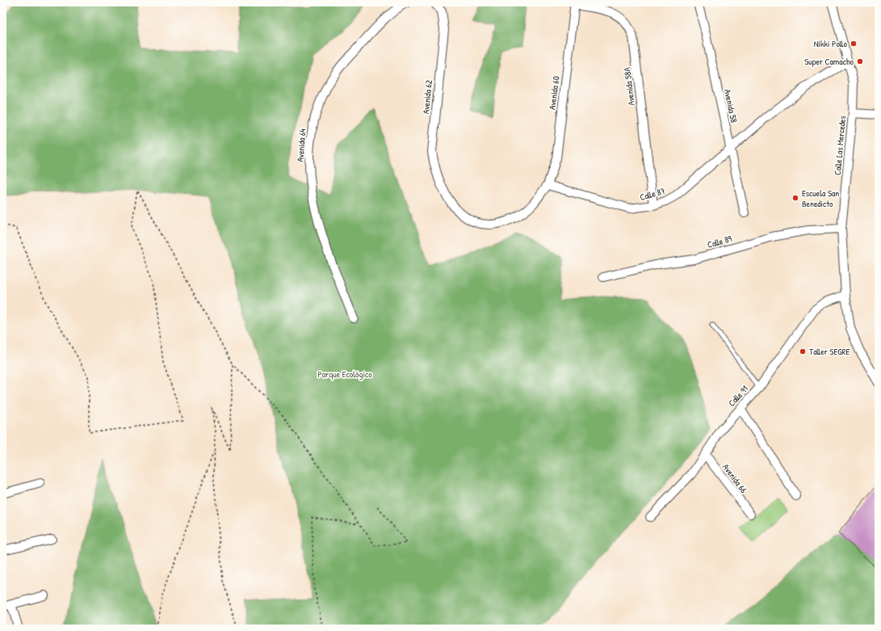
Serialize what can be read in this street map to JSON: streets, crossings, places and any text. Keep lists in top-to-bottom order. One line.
{"streets":{"street":["Avenida 58A","Avenida 60","Avenida 62","Avenida 58","Avenida 64","Calle Las Mercedes","Calle 87","Calle 89","Calle 91","Avenida 66"]},"crossings":[["Avenida 58A","Avenida 60"],["Avenida 58A","Calle 87"],["Avenida 60","Avenida 62"],["Avenida 60","Calle 87"],["Avenida 62","Calle 87"],["Avenida 58","Calle 87"],["Calle Las Mercedes","Calle 87"],["Calle Las Mercedes","Calle 89"],["Calle Las Mercedes","Calle 91"],["Calle 91","Avenida 66"]],"parks":["Parque Ecológico"],"places":["Nikki Pollo","Super Camacho","Escuela San Benedicto","Taller SEGRE"]}
